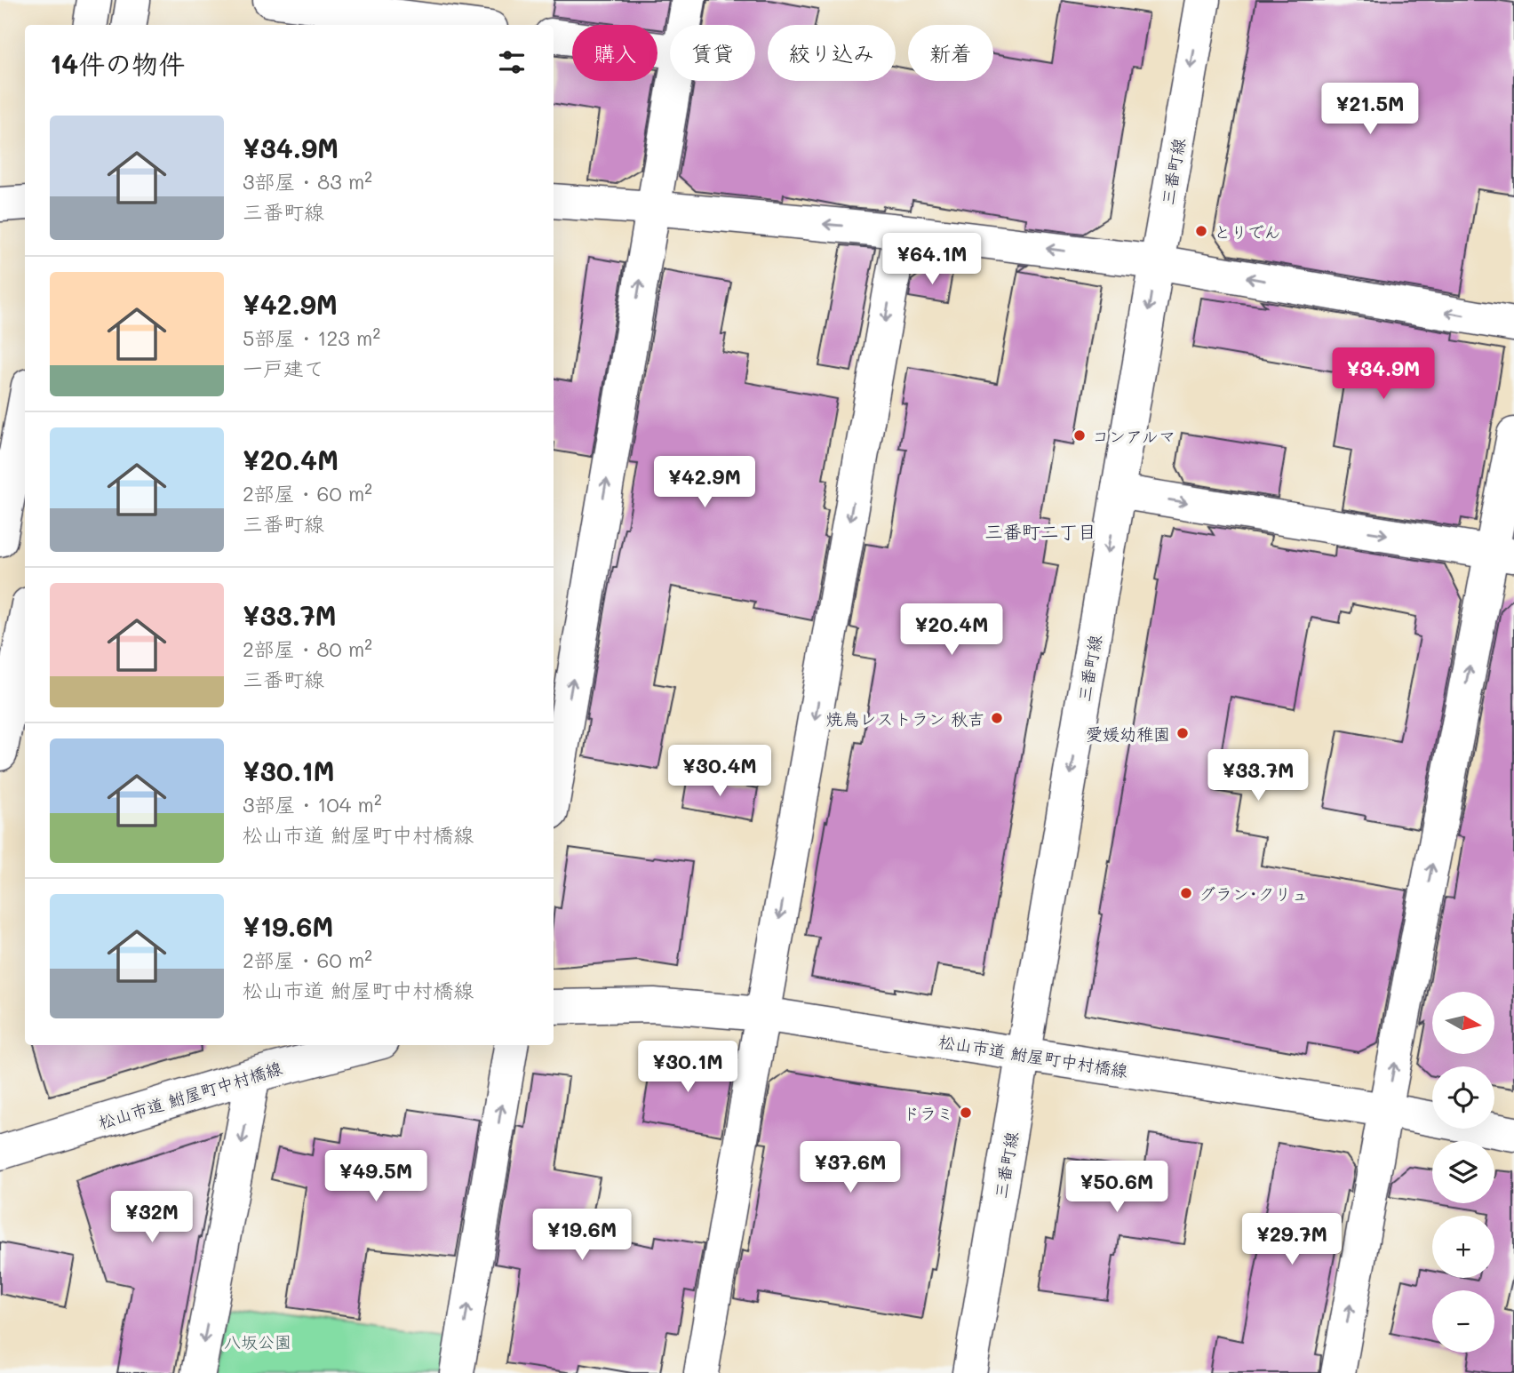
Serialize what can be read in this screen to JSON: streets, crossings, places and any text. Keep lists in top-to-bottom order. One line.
{"streets":{"street":["三番町線","松山市道 鮒屋町中村橋線"]},"crossings":[["三番町線","松山市道 鮒屋町中村橋線"]],"districts":["三番町二丁目"],"parks":["八坂公園"],"places":["とりでん","コンアルマ","焼鳥レストラン 秋吉","愛媛幼稚園","グラン･クリュ","ドラミ"],"north":"right","page":{"chip":["購入","賃貸","絞り込み","新着"],"heading":"14件の物件","price":["¥21.5M","¥64.1M","¥34.9M","¥42.9M","¥20.4M","¥30.4M","¥33.7M","¥30.1M","¥37.6M","¥49.5M","¥50.6M","¥32M","¥19.6M","¥29.7M"],"list":[{"name":"¥34.9M","note":"3部屋 · 83 m² · 三番町線"},{"name":"¥42.9M","note":"5部屋 · 123 m² · 一戸建て"},{"name":"¥20.4M","note":"2部屋 · 60 m² · 三番町線"},{"name":"¥33.7M","note":"2部屋 · 80 m² · 三番町線"},{"name":"¥30.1M","note":"3部屋 · 104 m² · 松山市道 鮒屋町中村橋線"},{"name":"¥19.6M","note":"2部屋 · 60 m² · 松山市道 鮒屋町中村橋線"}],"map_buttons":["+","−"]}}
